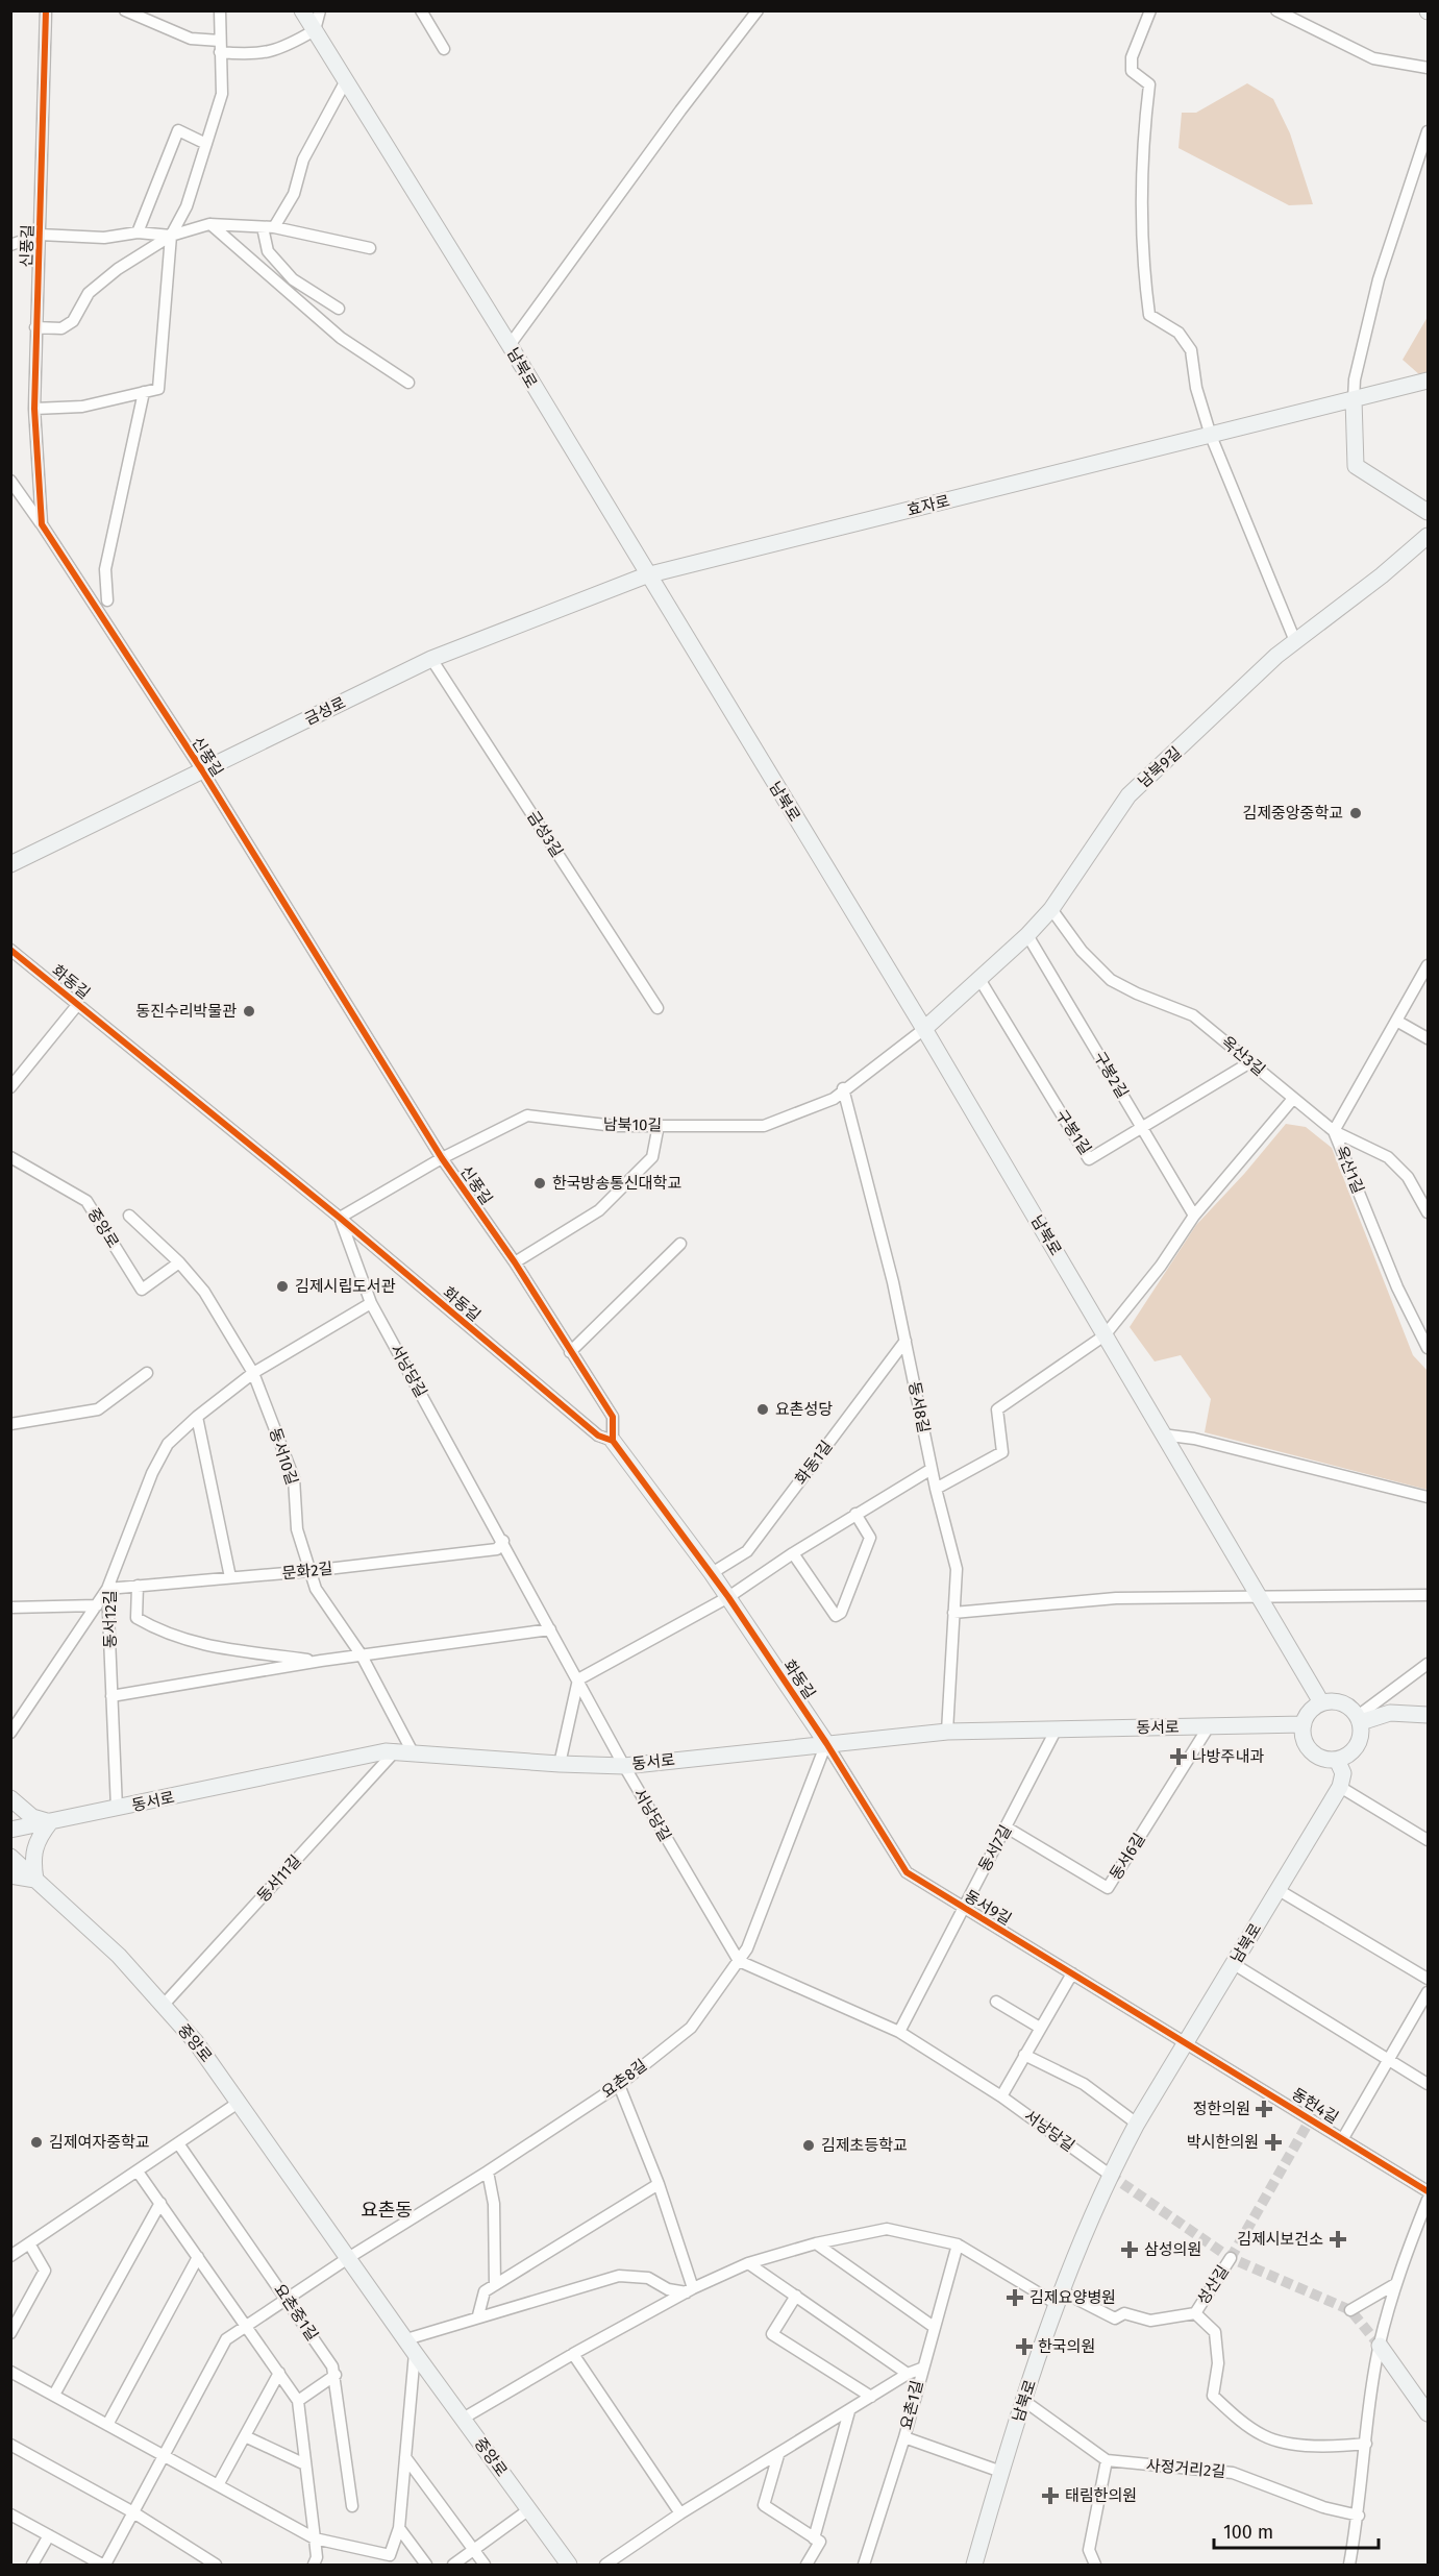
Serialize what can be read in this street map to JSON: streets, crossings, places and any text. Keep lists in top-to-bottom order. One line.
{"streets":{"main road":["남북로","효자로","금성로","남북9길","화동길","중앙로","동서로"],"street":["신풍길","금성3길","옥산3길","구봉2길","남북10길","구봉1길","옥산1길","서낭당길","동서8길","동서10길","화동1길","문화2길","동서12길","동서7길","동서6길","동서11길","동서9길","요촌8길","동헌4길","성산길","요촌중1길","요촌1길","사정거리2길"]},"crossings":[["신풍길","금성로"],["신풍길","화동길"],["신풍길","남북10길"],["남북로","효자로"],["남북로","금성로"],["남북로","남북9길"],["남북로","남북10길"],["남북로","서낭당길"],["남북로","동서로"],["남북로","동서9길"],["남북로","동헌4길"],["효자로","금성로"],["금성로","금성3길"],["남북9길","옥산3길"],["남북9길","구봉2길"],["남북9길","남북10길"],["남북9길","구봉1길"],["화동길","남북10길"],["화동길","서낭당길"],["화동길","화동1길"],["화동길","동서로"],["화동길","동서9길"],["옥산3길","구봉1길"],["옥산3길","옥산1길"],["구봉2길","구봉1길"],["남북10길","서낭당길"],["남북10길","동서8길"],["중앙로","동서10길"],["중앙로","동서11길"],["중앙로","요촌8길"],["서낭당길","문화2길"],["서낭당길","동서12길"],["서낭당길","동서로"],["서낭당길","동서7길"],["서낭당길","요촌8길"],["동서8길","화동1길"],["동서8길","동서로"],["동서10길","문화2길"],["동서10길","동서12길"],["동서10길","동서로"],["동서10길","동서11길"],["문화2길","동서12길"],["동서12길","동서로"],["동서로","동서7길"],["동서로","동서6길"],["동서로","동서11길"],["동서로","동서9길"],["동서7길","동서6길"],["동서7길","동서9길"],["동서9길","동헌4길"]],"districts":["요촌동"],"places":{"other":["김제중앙중학교","동진수리박물관","한국방송통신대학교","김제시립도서관","요촌성당","김제여자중학교","김제초등학교"],"health":["나방주내과","정한의원","박시한의원","김제시보건소","삼성의원","김제요양병원","한국의원","태림한의원"]},"scale_bar":"100 m"}
